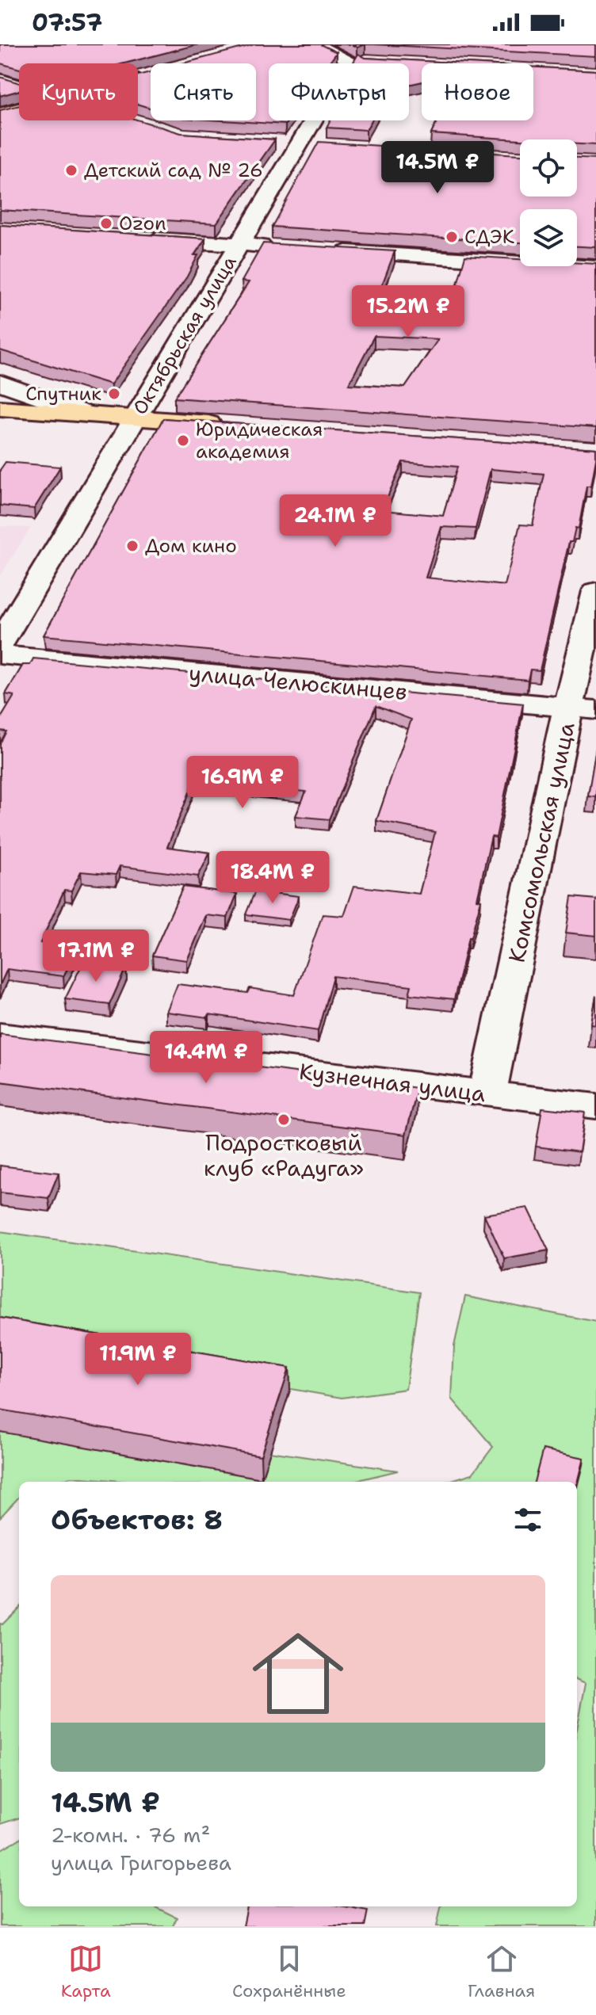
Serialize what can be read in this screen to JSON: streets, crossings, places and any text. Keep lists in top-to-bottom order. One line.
{"streets":{"street":["Октябрьская улица","улица Челюскинцев","Комсомольская улица","Кузнечная улица"]},"crossings":[["улица Челюскинцев","Комсомольская улица"],["Комсомольская улица","Кузнечная улица"]],"places":["Детский сад № 26","Ozon","СДЭК","Спутник","Юридическая академия","Дом кино","Подростковый клуб «Радуга»"],"page":{"status":"07:57","chip":["Купить","Снять","Фильтры","Новое"],"price":["14.5M ₽","15.2M ₽","24.1M ₽","16.9M ₽","18.4M ₽","17.1M ₽","14.4M ₽","11.9M ₽"],"heading":"Объектов: 8","list":[{"name":"14.5M ₽","note":"2-комн. · 76 m² · улица Григорьева"}],"tabs":["Карта","Сохранённые","Главная"]}}
